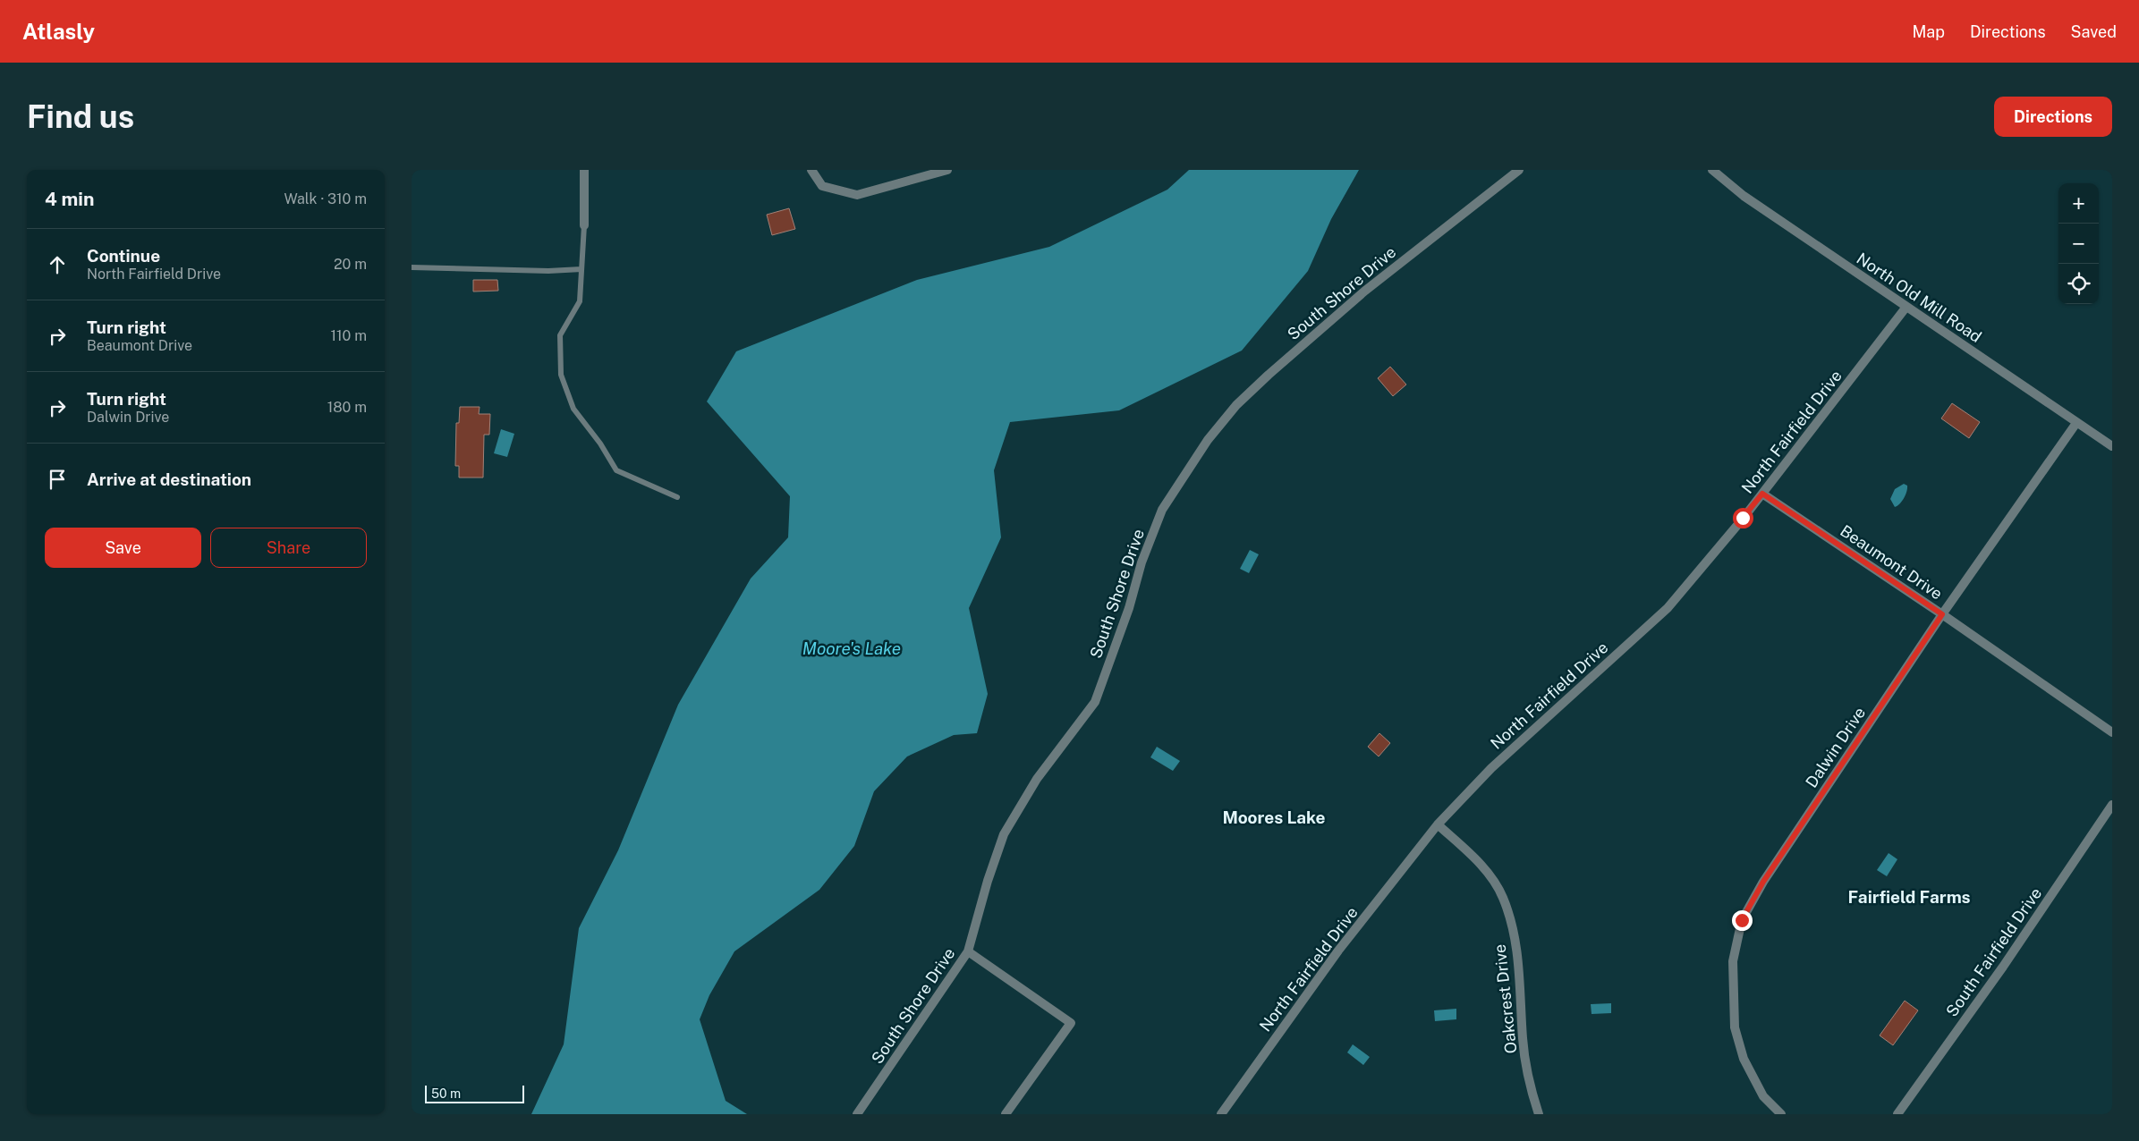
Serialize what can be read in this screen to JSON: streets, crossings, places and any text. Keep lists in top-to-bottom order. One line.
{"streets":{"street":["South Shore Drive","North Old Mill Road","North Fairfield Drive","Beaumont Drive","Dalwin Drive","South Fairfield Drive","Oakcrest Drive"]},"crossings":[["North Old Mill Road","North Fairfield Drive"],["North Old Mill Road","Dalwin Drive"],["North Fairfield Drive","Beaumont Drive"],["North Fairfield Drive","Oakcrest Drive"],["Beaumont Drive","Dalwin Drive"]],"districts":["Moores Lake","Fairfield Farms"],"water":["Moore's Lake"],"scale_bar":"50 m","page":{"header":"Atlasly","nav":["Map","Directions","Saved"],"buttons":["Directions",["Save","Share"]],"title":"Find us","heading":["4 min","Walk · 310 m"],"map_buttons":["+","−"],"list":[["Continue","North Fairfield Drive","20 m"],["Turn right","Beaumont Drive","110 m"],["Turn right","Dalwin Drive","180 m"],"Arrive at destination"],"scale":"50 m"}}
